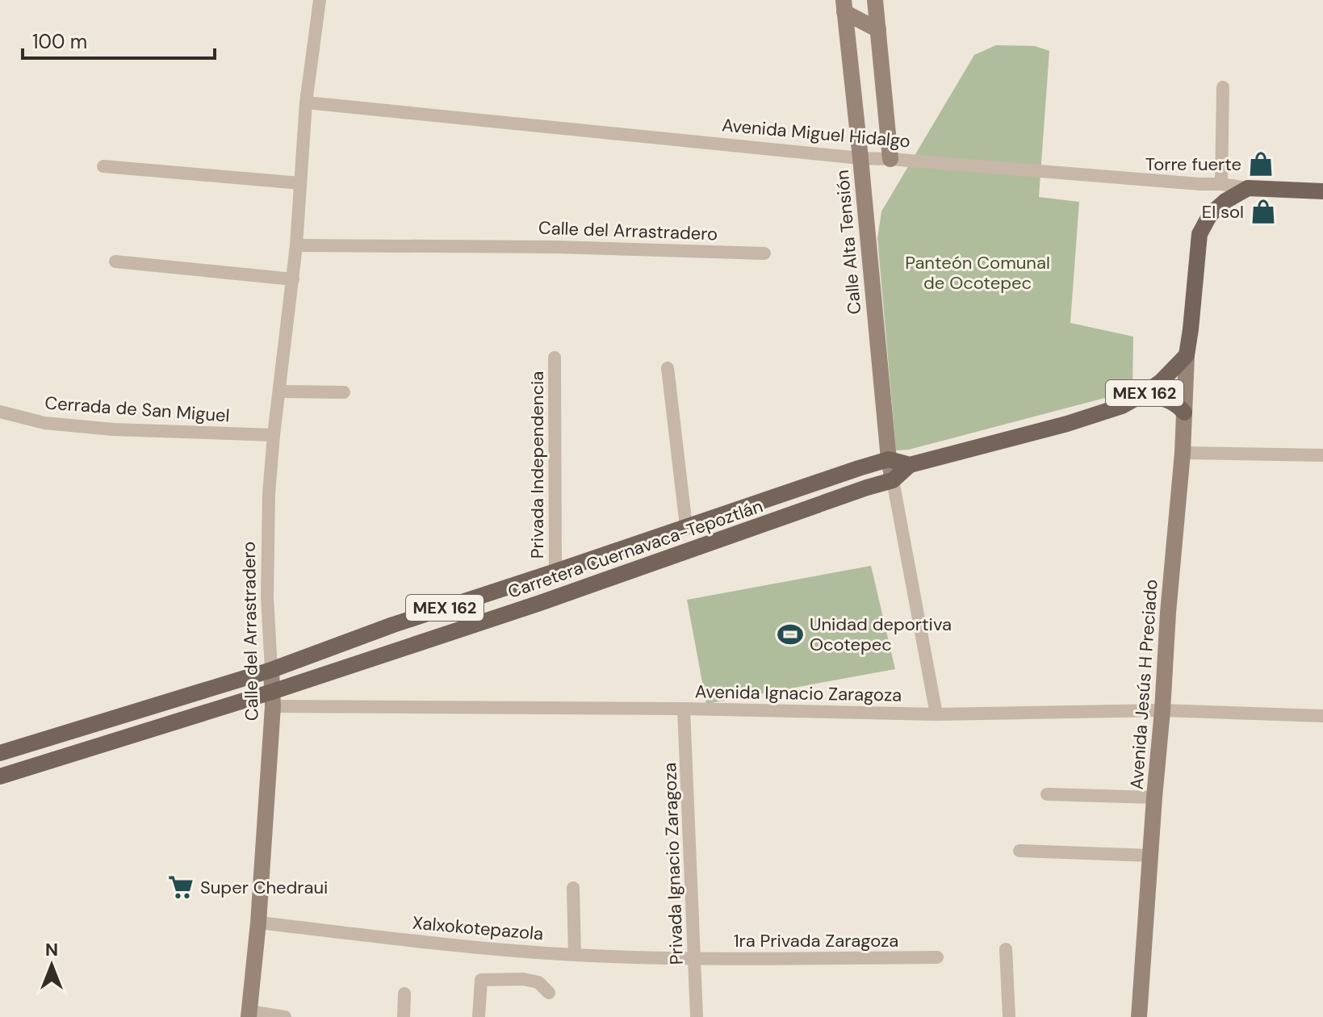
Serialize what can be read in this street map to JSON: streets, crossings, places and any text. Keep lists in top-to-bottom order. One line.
{"streets":{"main road":["Avenida Miguel Hidalgo","MEX 162","Carretera Cuernavaca-Tepoztlán"],"street":["Calle del Arrastradero","Calle Alta Tensión","Cerrada de San Miguel","Privada Independencia","Avenida Jesús H Preciado","Avenida Ignacio Zaragoza","Privada Ignacio Zaragoza","Xalxokotepazola","1ra Privada Zaragoza"]},"crossings":[["Avenida Miguel Hidalgo","Calle del Arrastradero"],["Avenida Miguel Hidalgo","Calle Alta Tensión"],["Avenida Miguel Hidalgo","MEX 162"],["Calle del Arrastradero","Cerrada de San Miguel"],["Calle del Arrastradero","Carretera Cuernavaca-Tepoztlán"],["Calle del Arrastradero","Avenida Ignacio Zaragoza"],["Calle del Arrastradero","Xalxokotepazola"],["Calle Alta Tensión","Carretera Cuernavaca-Tepoztlán"],["MEX 162","Carretera Cuernavaca-Tepoztlán"],["MEX 162","Avenida Jesús H Preciado"],["Privada Independencia","Carretera Cuernavaca-Tepoztlán"],["Carretera Cuernavaca-Tepoztlán","Avenida Jesús H Preciado"],["Carretera Cuernavaca-Tepoztlán","Avenida Ignacio Zaragoza"],["Avenida Jesús H Preciado","Avenida Ignacio Zaragoza"],["Avenida Ignacio Zaragoza","Privada Ignacio Zaragoza"],["Privada Ignacio Zaragoza","Xalxokotepazola"],["Privada Ignacio Zaragoza","1ra Privada Zaragoza"],["Xalxokotepazola","1ra Privada Zaragoza"]],"parks":["Panteón Comunal de Ocotepec"],"places":{"shop":["Torre fuerte","El sol"],"sports":["Unidad deportiva Ocotepec"],"supermarket":["Super Chedraui"]},"scale_bar":"100 m","north":"top"}
